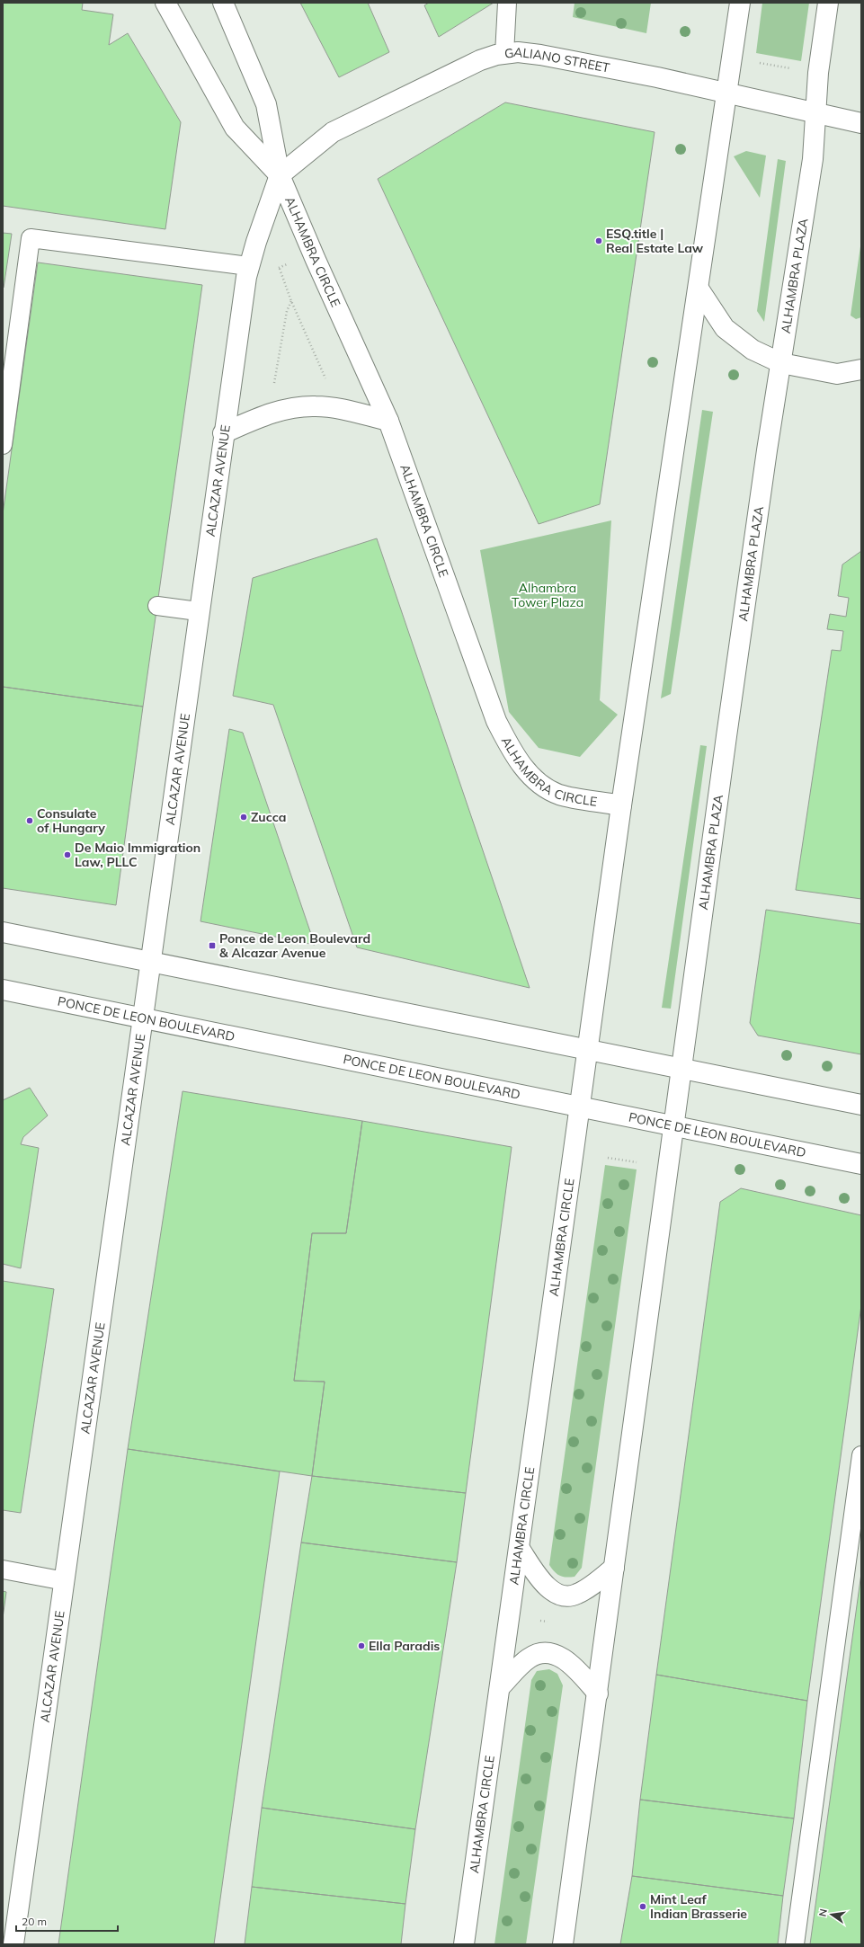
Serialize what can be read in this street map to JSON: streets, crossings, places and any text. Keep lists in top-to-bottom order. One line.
{"streets":{"street":["GALIANO STREET","ALHAMBRA CIRCLE","ALHAMBRA PLAZA","ALCAZAR AVENUE","PONCE DE LEON BOULEVARD"]},"crossings":[["GALIANO STREET","ALHAMBRA CIRCLE"],["GALIANO STREET","ALHAMBRA PLAZA"],["GALIANO STREET","ALCAZAR AVENUE"],["ALHAMBRA CIRCLE","ALCAZAR AVENUE"],["ALHAMBRA CIRCLE","PONCE DE LEON BOULEVARD"],["ALHAMBRA PLAZA","PONCE DE LEON BOULEVARD"],["ALCAZAR AVENUE","PONCE DE LEON BOULEVARD"]],"parks":["Alhambra Tower Plaza"],"places":{"other":["ESQ.title | Real Estate Law","Zucca","Consulate of Hungary","De Maio Immigration Law, PLLC","Ella Paradis","Mint Leaf Indian Brasserie"],"transit":["Ponce de Leon Boulevard & Alcazar Avenue"]},"scale_bar":"20 m","north":"left"}
